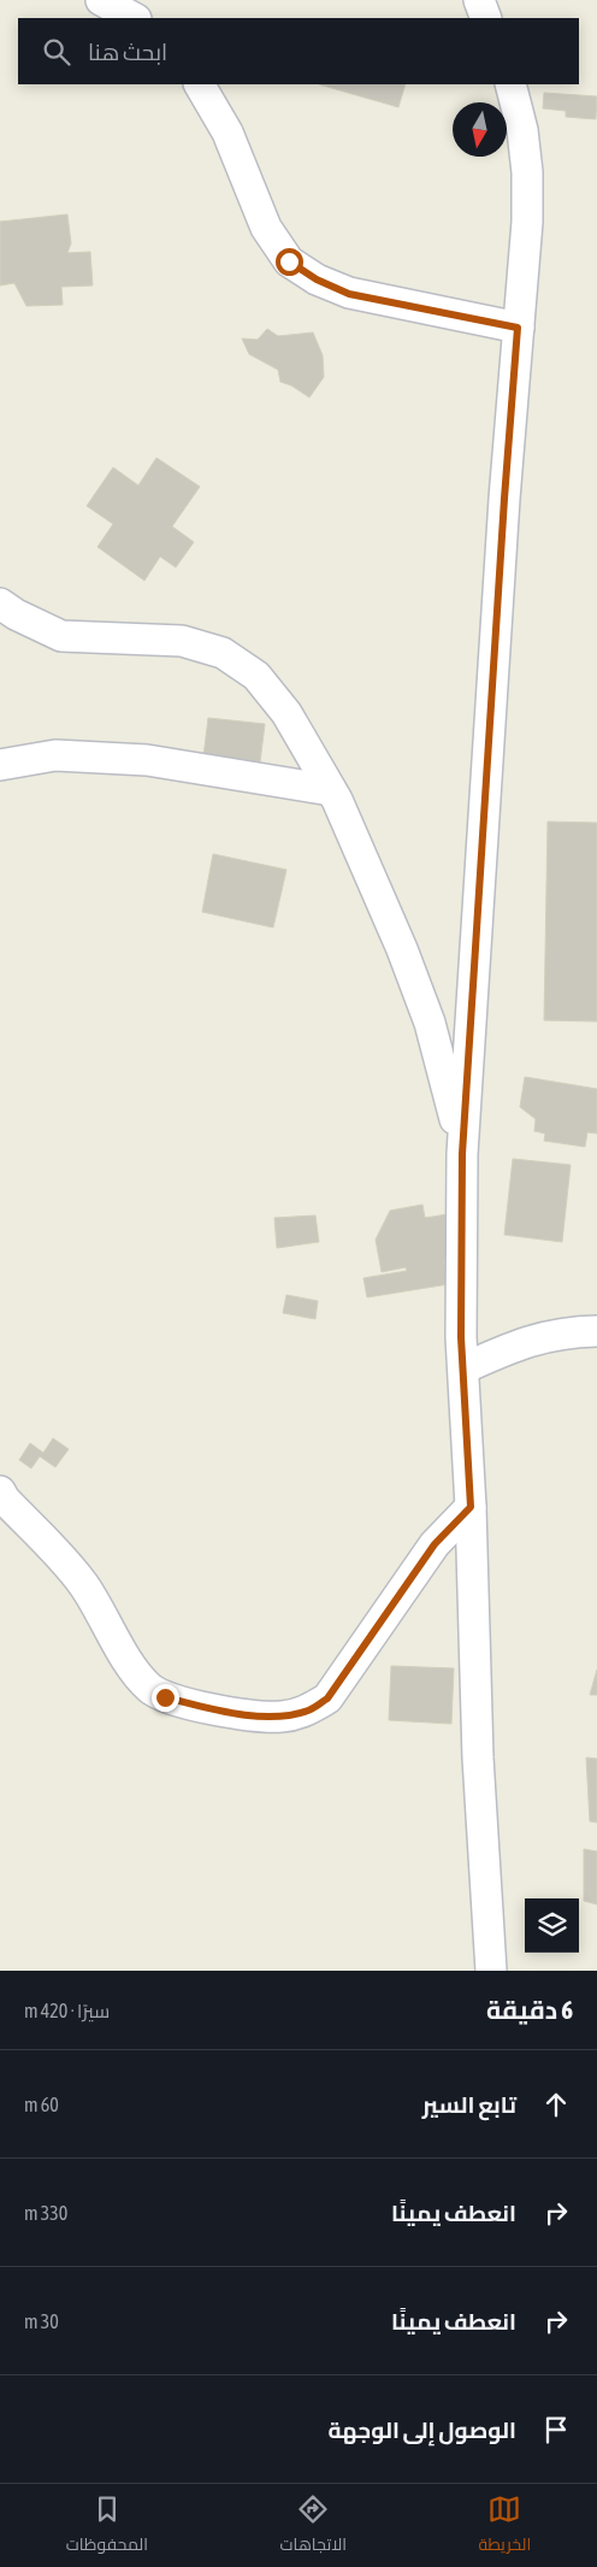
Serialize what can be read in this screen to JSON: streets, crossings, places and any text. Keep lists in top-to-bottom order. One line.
{"north":"bottom","page":{"search":"ابحث هنا","heading":["6 دقيقة","سيرًا · 420 m"],"list":[["تابع السير","60 m"],["انعطف يمينًا","330 m"],["انعطف يمينًا","30 m"],"الوصول إلى الوجهة"],"nav":["الخريطة","الاتجاهات","المحفوظات"]}}
